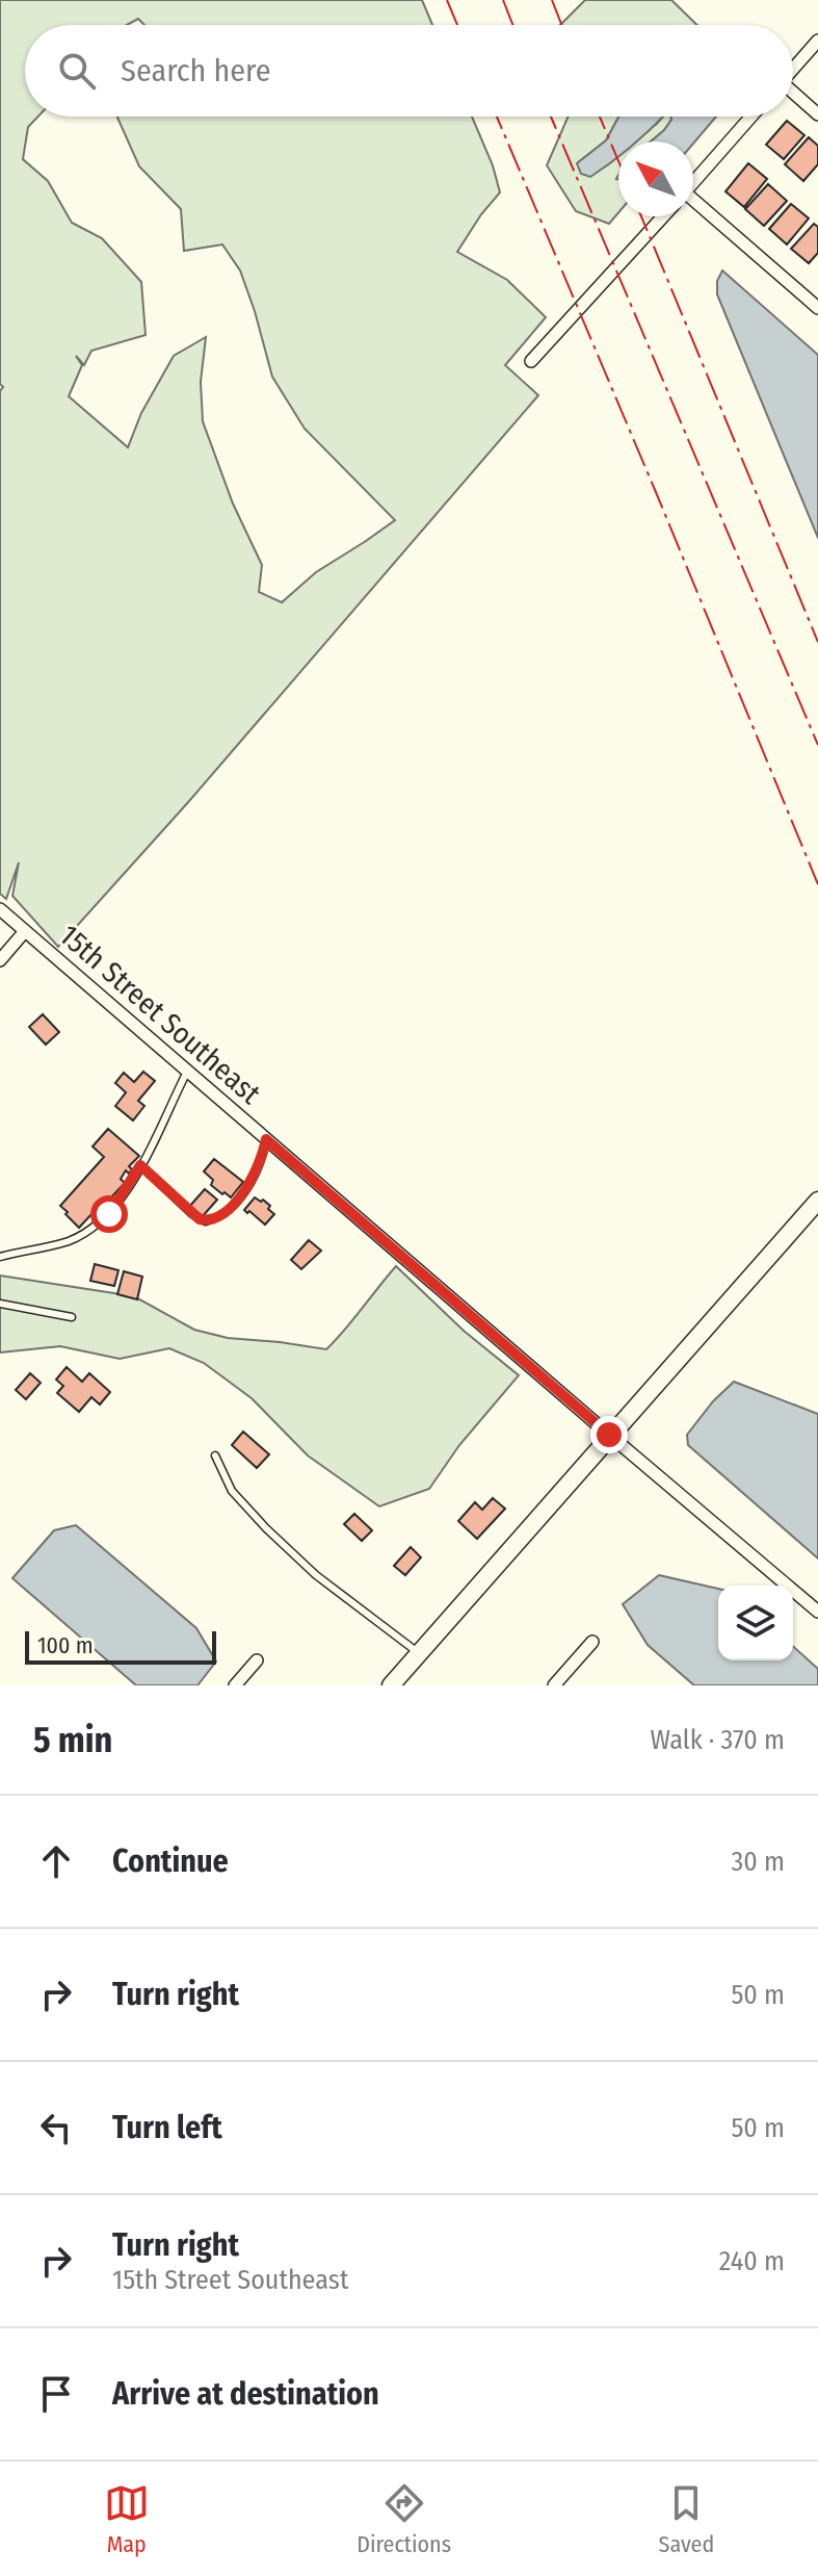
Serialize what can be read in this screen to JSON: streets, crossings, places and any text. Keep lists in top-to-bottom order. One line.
{"streets":{"street":["15th Street Southeast"]},"scale_bar":"100 m","north":"top left","page":{"search":"Search here","scale":"100 m","heading":["5 min","Walk · 370 m"],"list":[["Continue","30 m"],["Turn right","50 m"],["Turn left","50 m"],["Turn right","15th Street Southeast","240 m"],"Arrive at destination"],"nav":["Map","Directions","Saved"]}}
